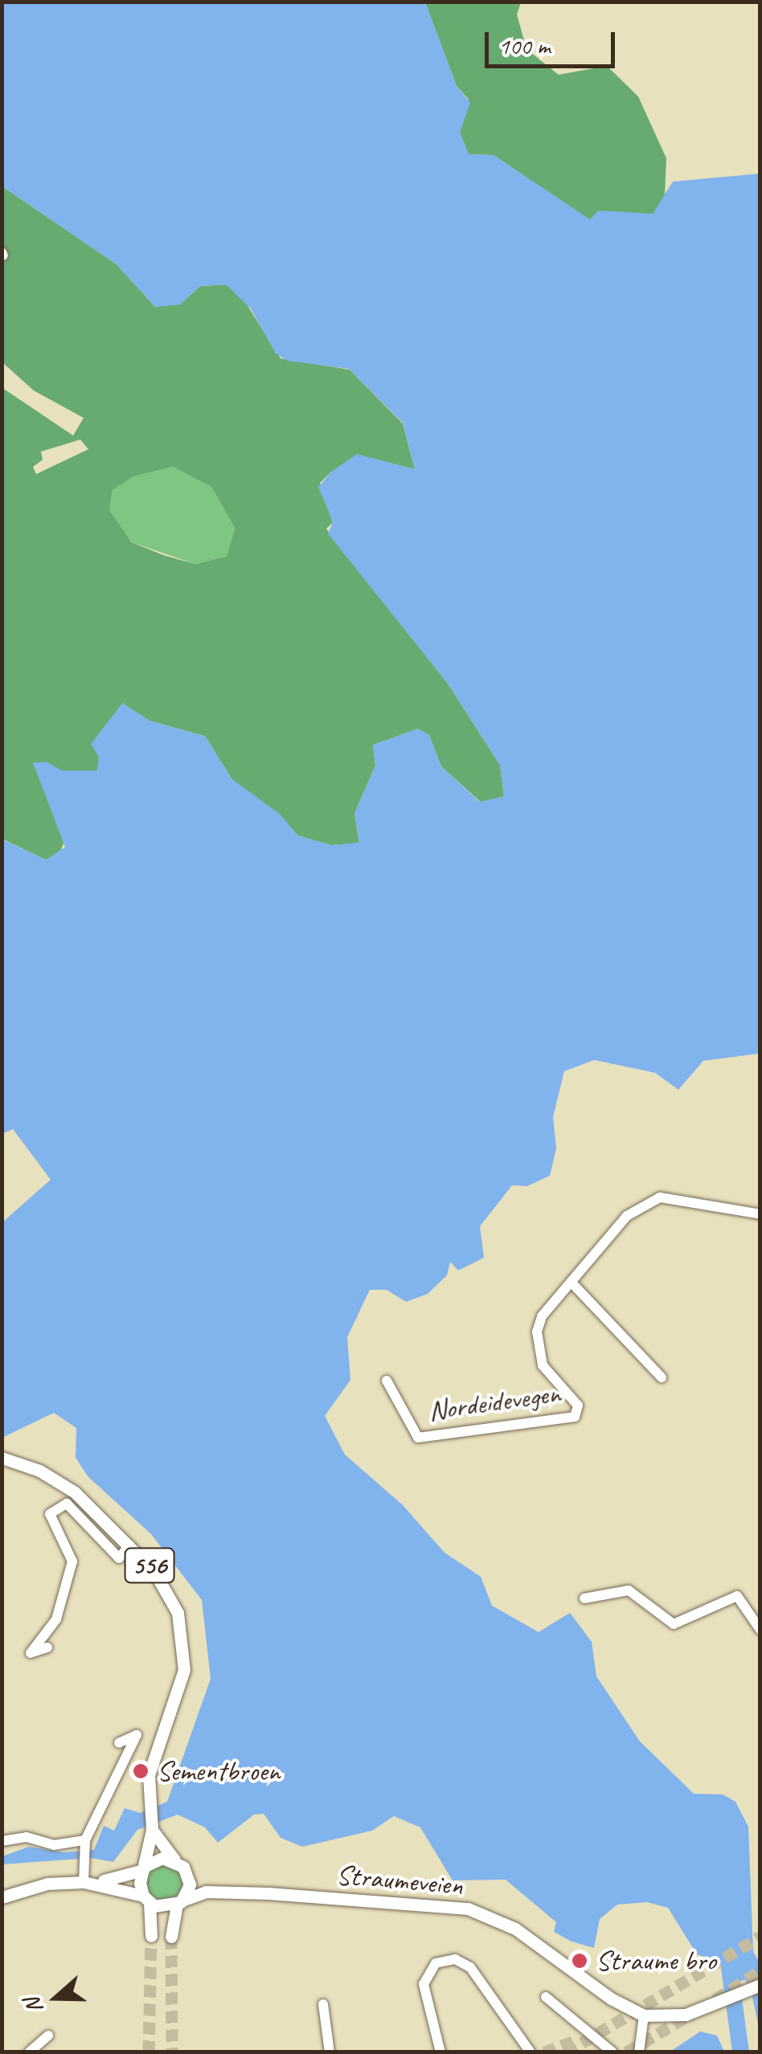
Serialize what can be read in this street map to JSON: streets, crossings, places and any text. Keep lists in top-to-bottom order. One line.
{"streets":{"main road":["556","Straumeveien"],"street":["Nordeidevegen"]},"crossings":[["556","Straumeveien"]],"places":["Sementbroen","Straume bro"],"scale_bar":"100 m","north":"left"}
